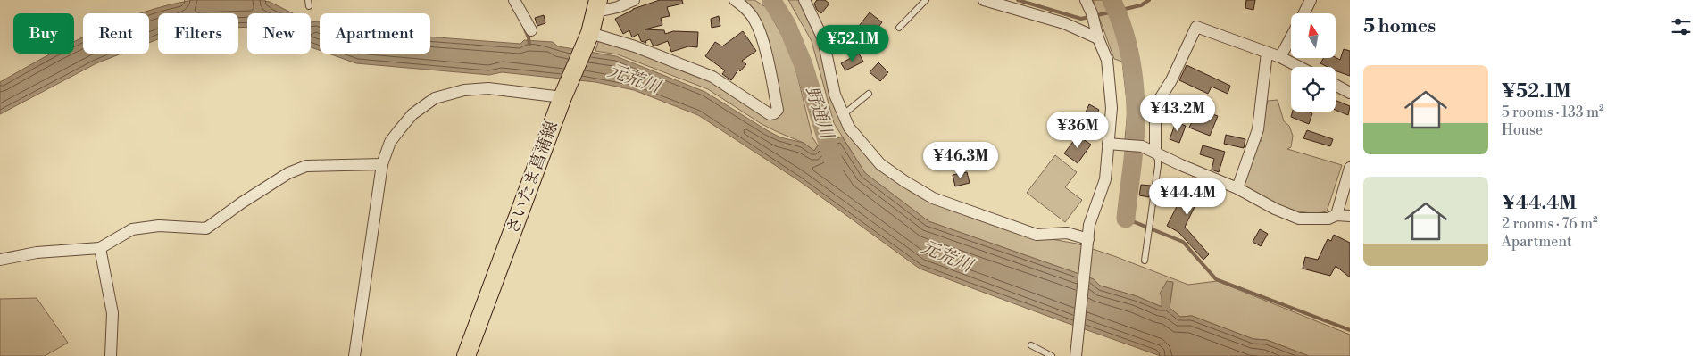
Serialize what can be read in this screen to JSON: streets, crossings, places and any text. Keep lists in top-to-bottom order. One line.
{"streets":{"main road":["さいたま菖蒲線"]},"water":["元荒川","野通川"],"north":"top","page":{"heading":"5 homes","chip":["Buy","Rent","Filters","New","Apartment"],"price":["¥52.1M","¥43.2M","¥36M","¥46.3M","¥44.4M"],"list":[{"name":"¥52.1M","note":"5 rooms · 133 m² · House"},{"name":"¥44.4M","note":"2 rooms · 76 m² · Apartment"}]}}
